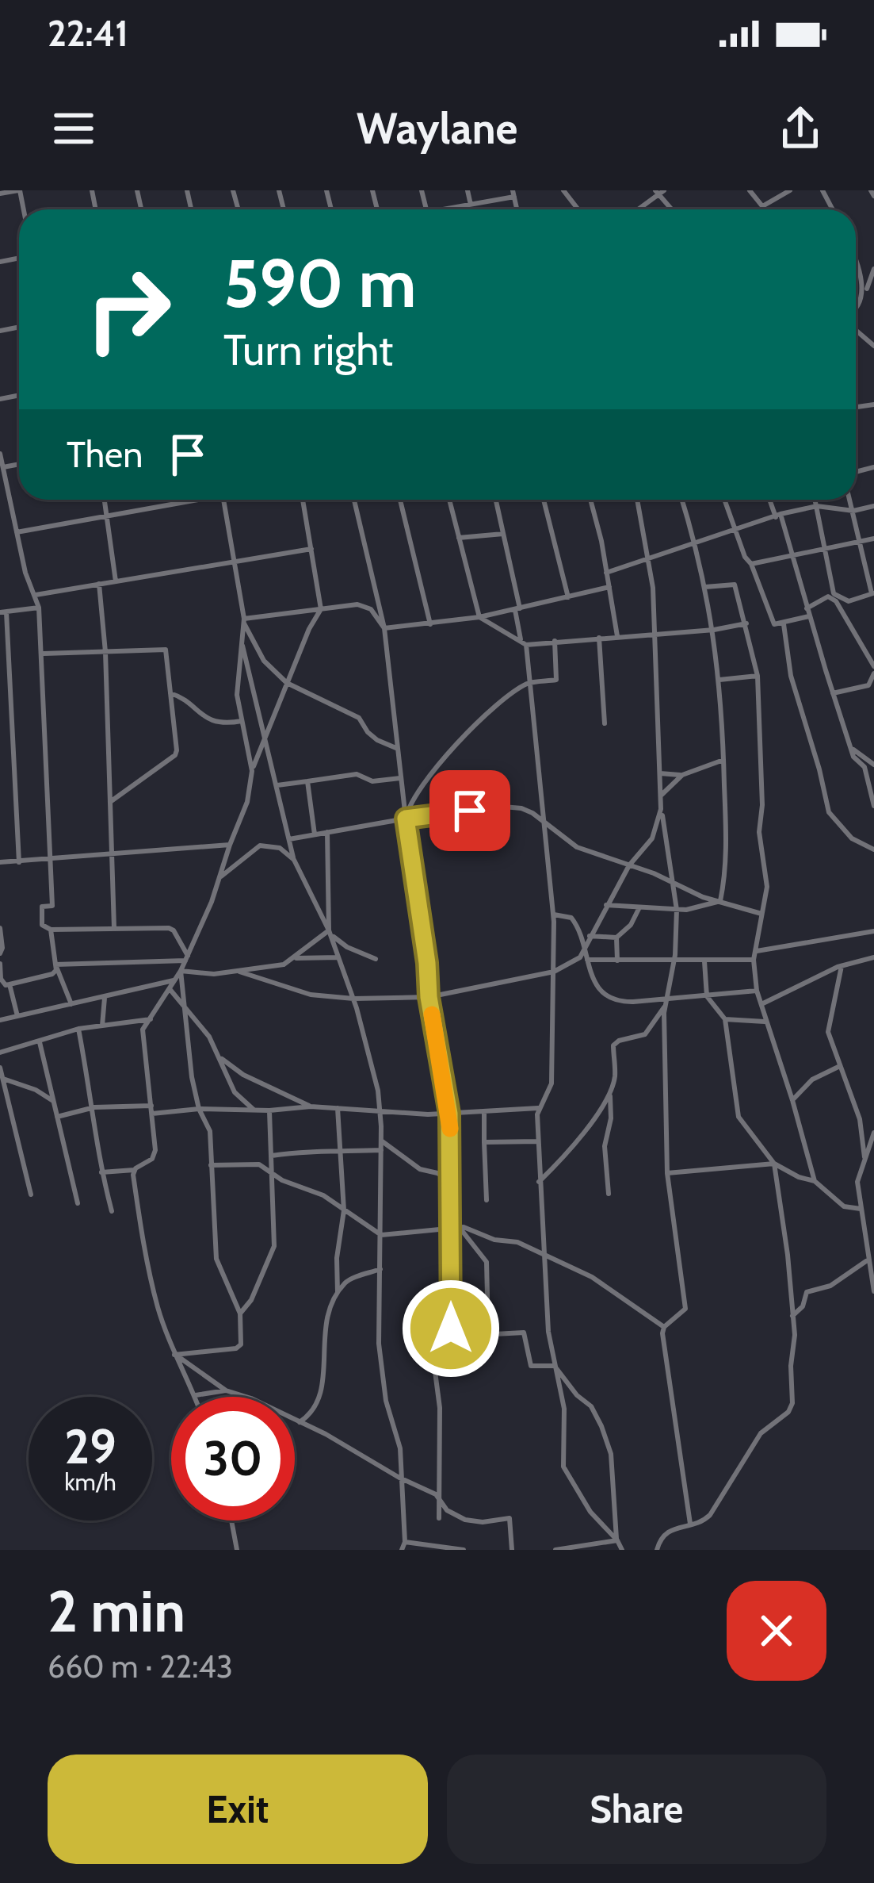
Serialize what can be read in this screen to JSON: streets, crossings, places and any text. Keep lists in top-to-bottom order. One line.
{"page":{"status":"22:41","header":"Waylane","turn":["590 m","Turn right"],"then":"Then","speed":"29 km/h","limit":"30","heading":["2 min","660 m · 22:43"],"buttons":["Exit","Share"]}}
